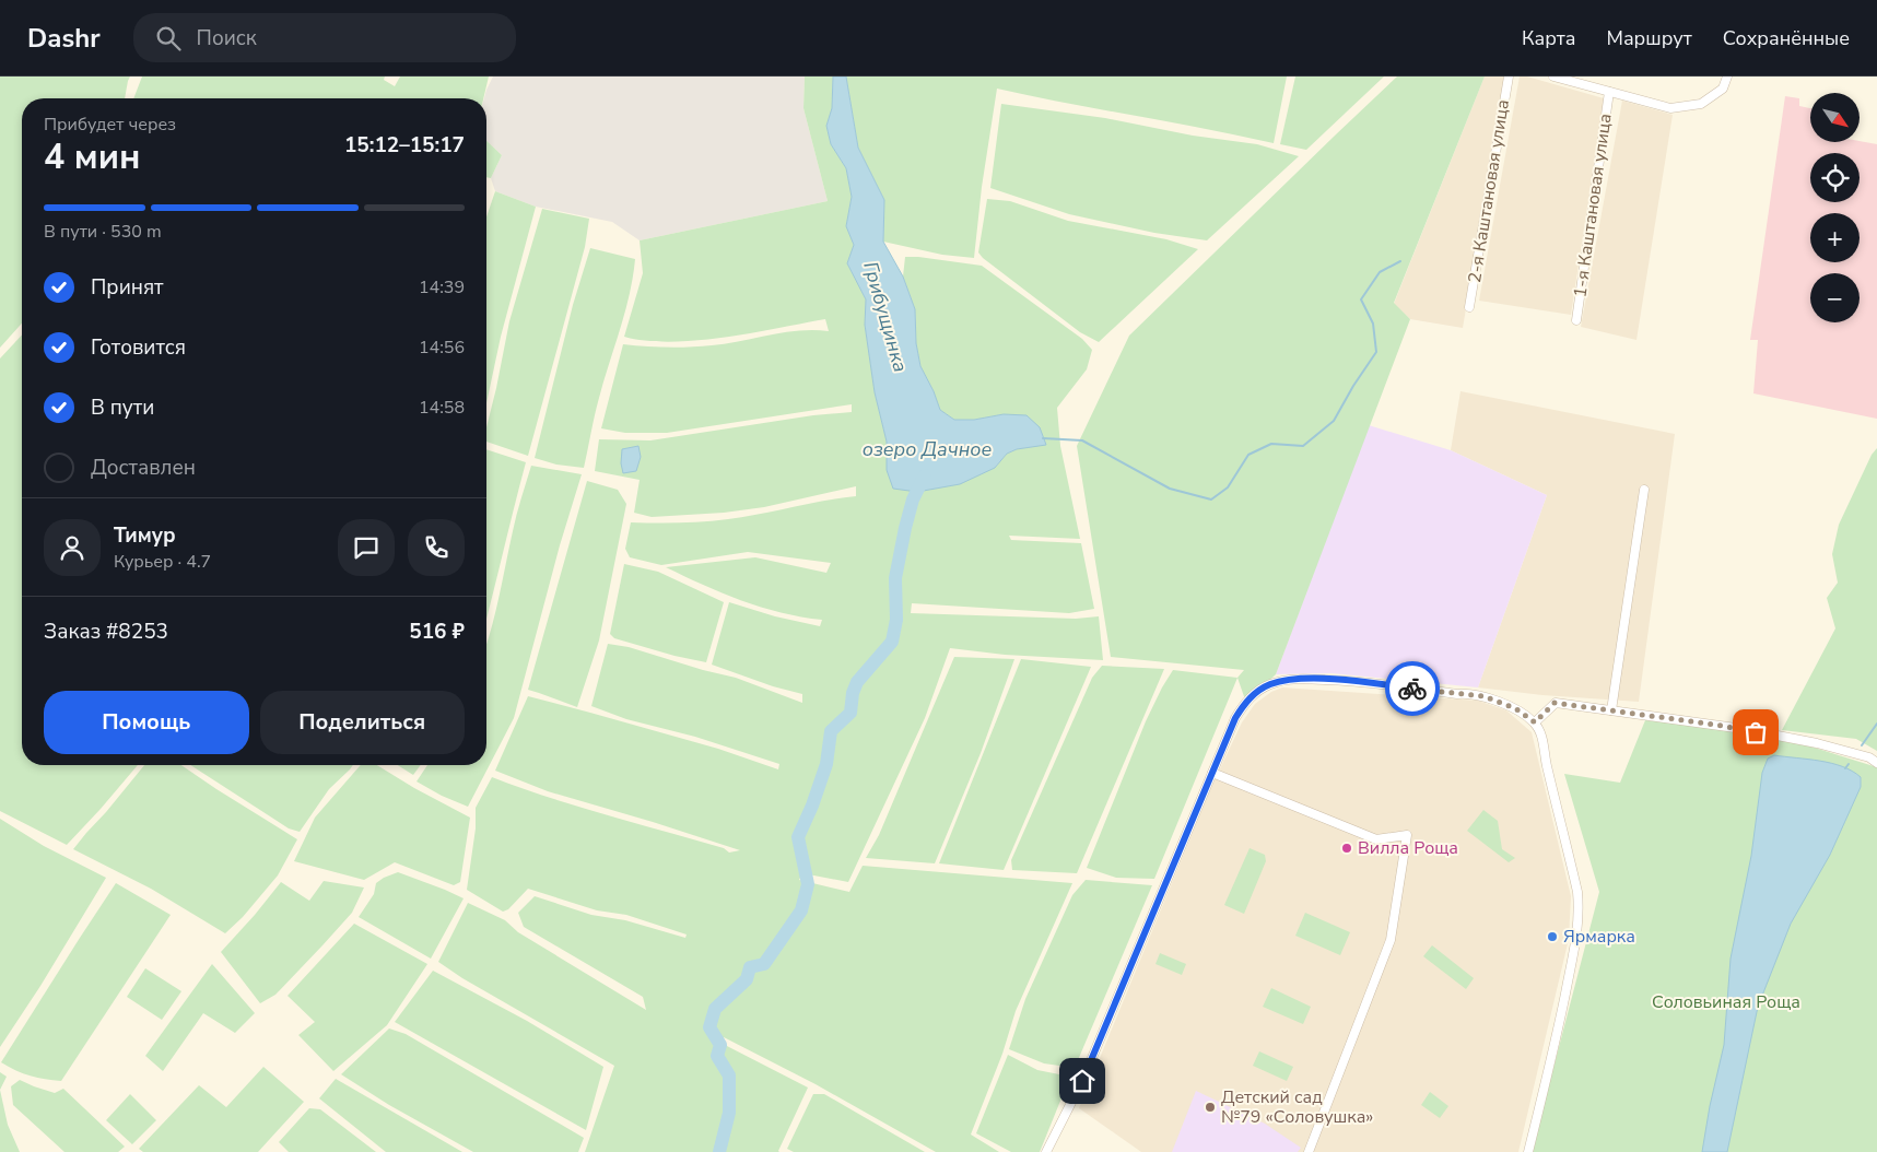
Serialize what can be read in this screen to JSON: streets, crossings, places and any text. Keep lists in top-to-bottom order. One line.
{"streets":{"street":["2-я Каштановая улица","1-я Каштановая улица"]},"water":["Грибущинка","озеро Дачное"],"parks":["Соловьиная Роща"],"places":["Вилла Роща","Ярмарка","Детский сад №79 «Соловушка»"],"north":"bottom right","page":{"header":"Dashr","search":"Поиск","nav":["Карта","Маршрут","Сохранённые"],"map_buttons":["+","−"],"heading":["4 мин","Прибудет через","15:12–15:17"],"panel":["Тимур","Курьер · 4.7","Заказ #8253","516 ₽"],"bar":"В пути · 530 m","list":[["Принят","14:39"],["Готовится","14:56"],["В пути","14:58"],"Доставлен"],"buttons":["Помощь","Поделиться"]}}
